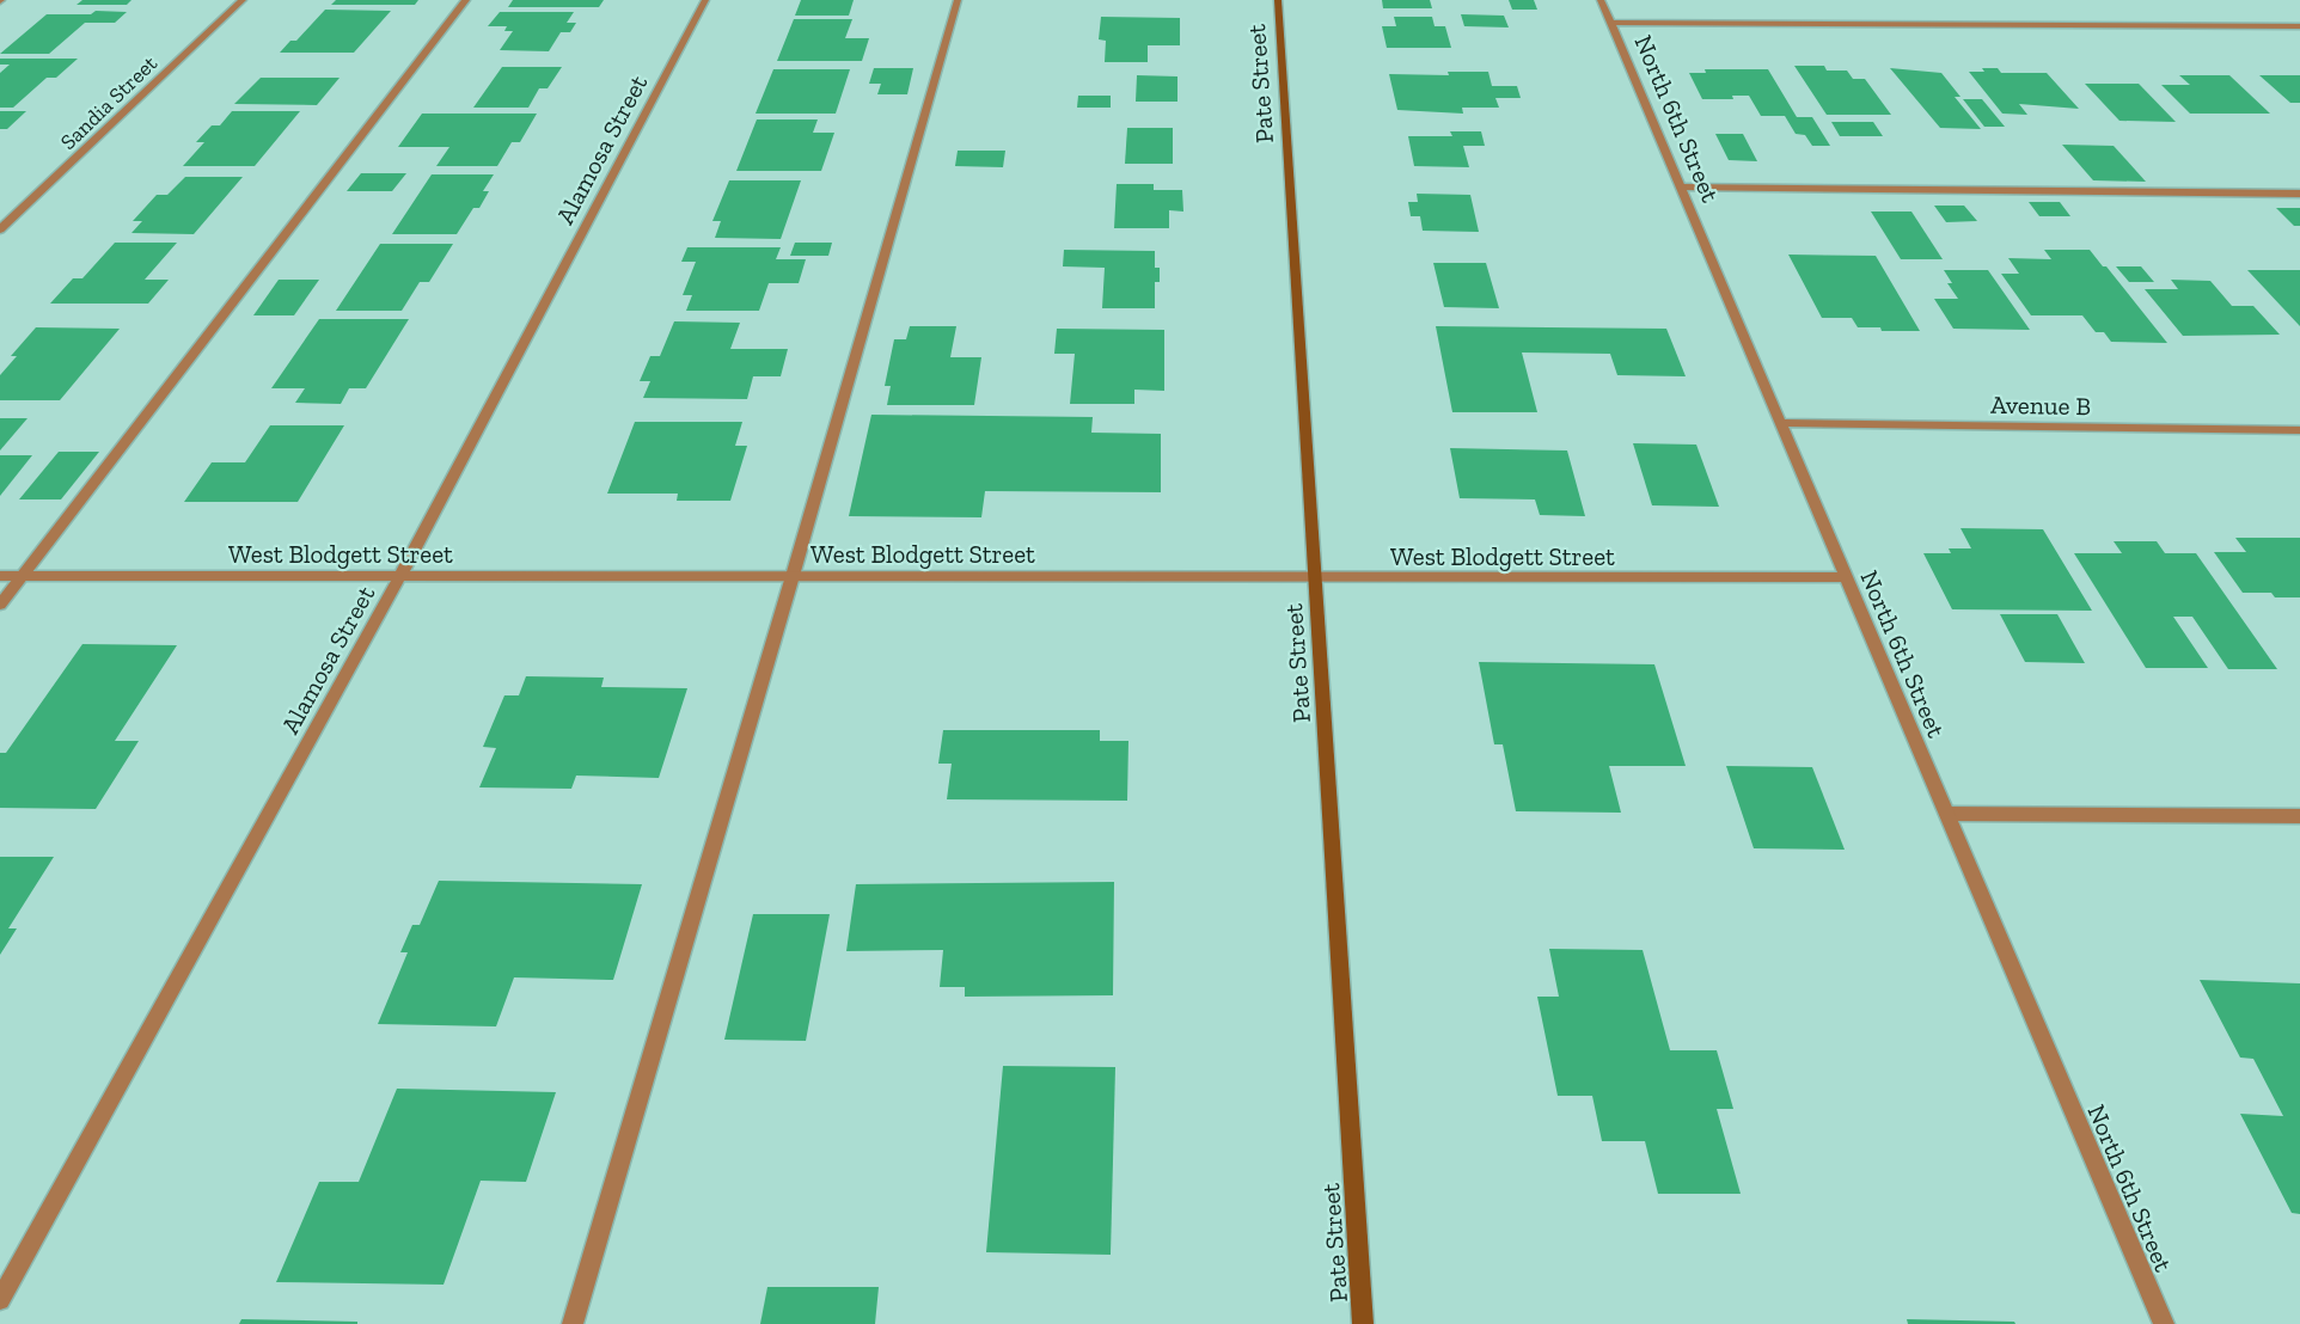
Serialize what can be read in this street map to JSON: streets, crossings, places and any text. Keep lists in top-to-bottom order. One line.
{"streets":{"street":["Pate Street","Sandia Street","North 6th Street","Alamosa Street","Avenue B","West Blodgett Street"]},"crossings":[["Pate Street","West Blodgett Street"],["North 6th Street","Avenue B"],["North 6th Street","West Blodgett Street"],["Alamosa Street","West Blodgett Street"]]}
